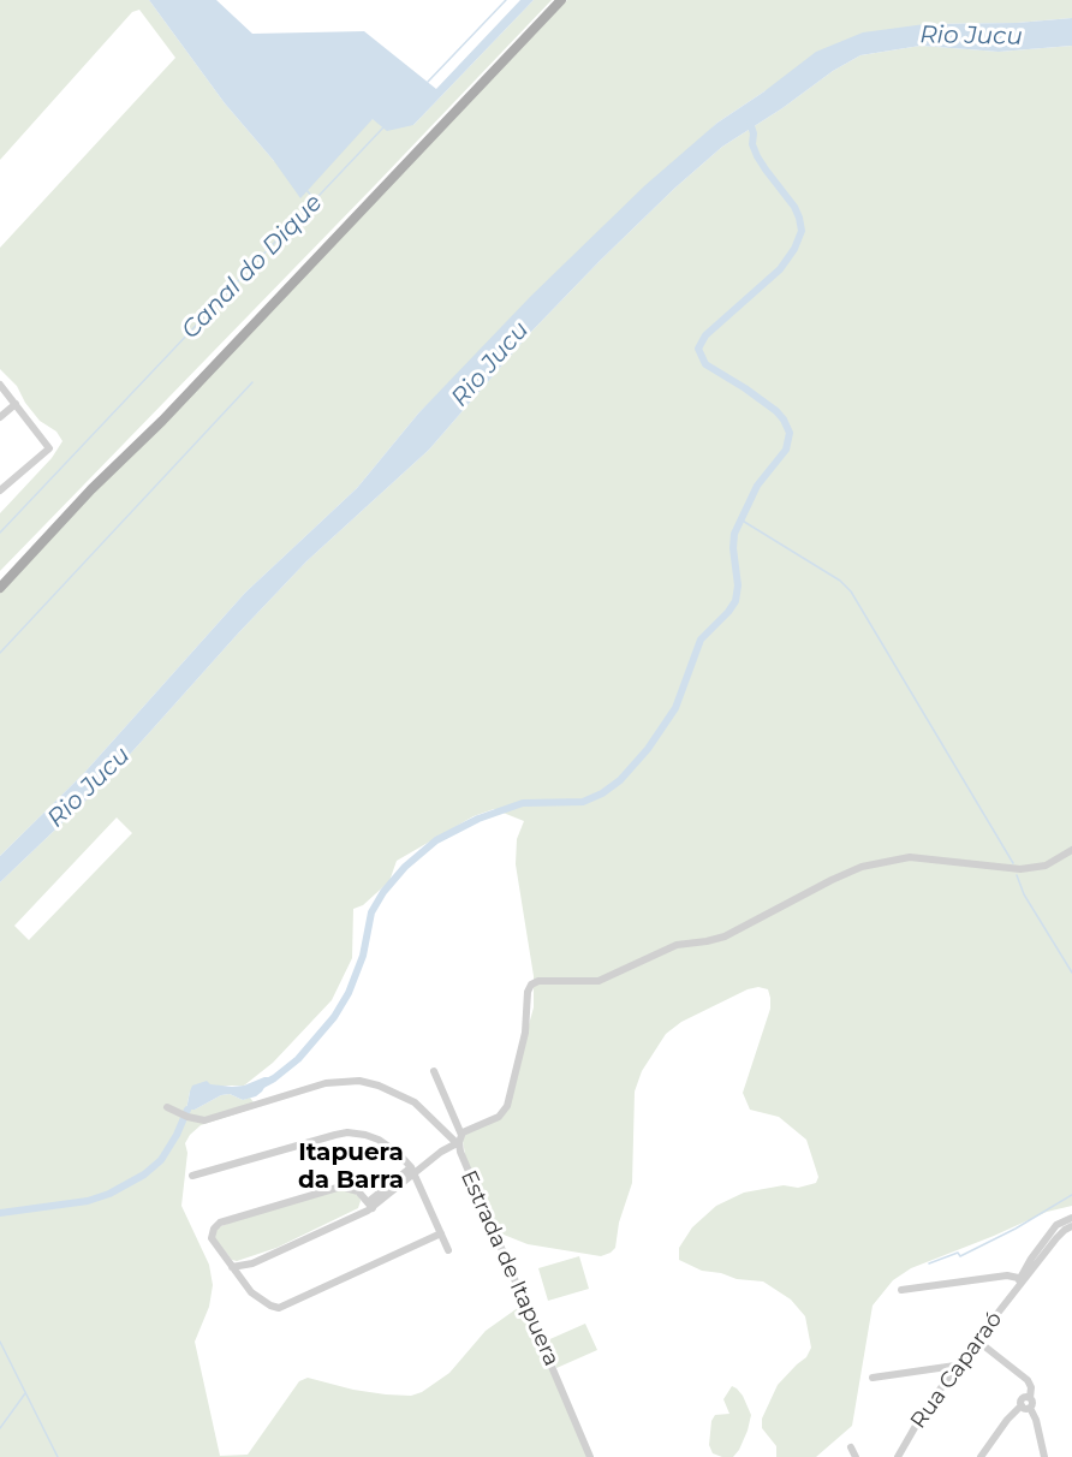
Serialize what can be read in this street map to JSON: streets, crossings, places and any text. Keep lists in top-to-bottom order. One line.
{"streets":{"street":["Estrada de Itapuera","Rua Caparaó"]},"districts":["Itapuera da Barra"],"water":["Rio Jucu","Canal do Dique"]}
